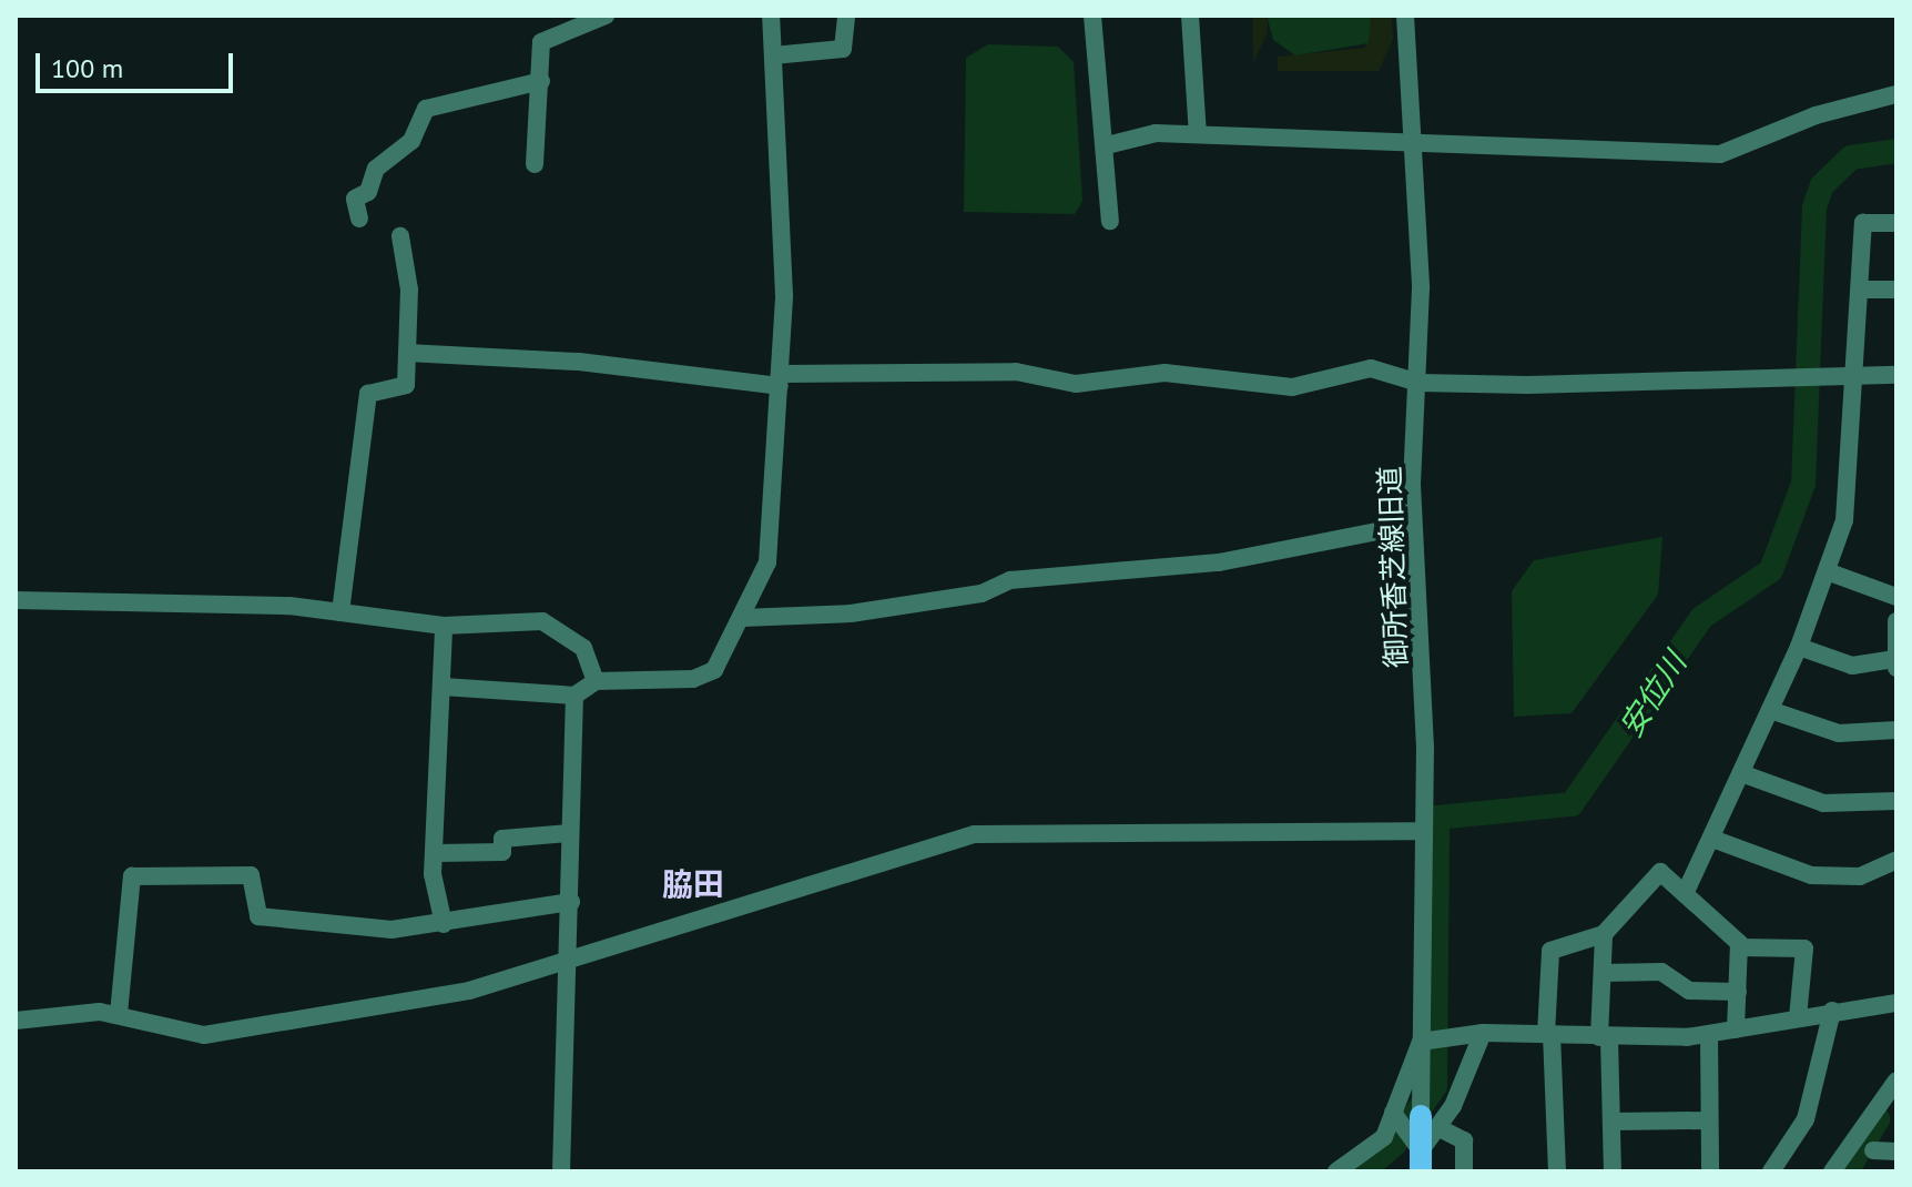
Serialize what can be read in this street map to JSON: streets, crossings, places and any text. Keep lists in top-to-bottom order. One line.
{"streets":{"street":["御所香芝線旧道"]},"districts":["脇田"],"water":["安位川"],"scale_bar":"100 m"}
